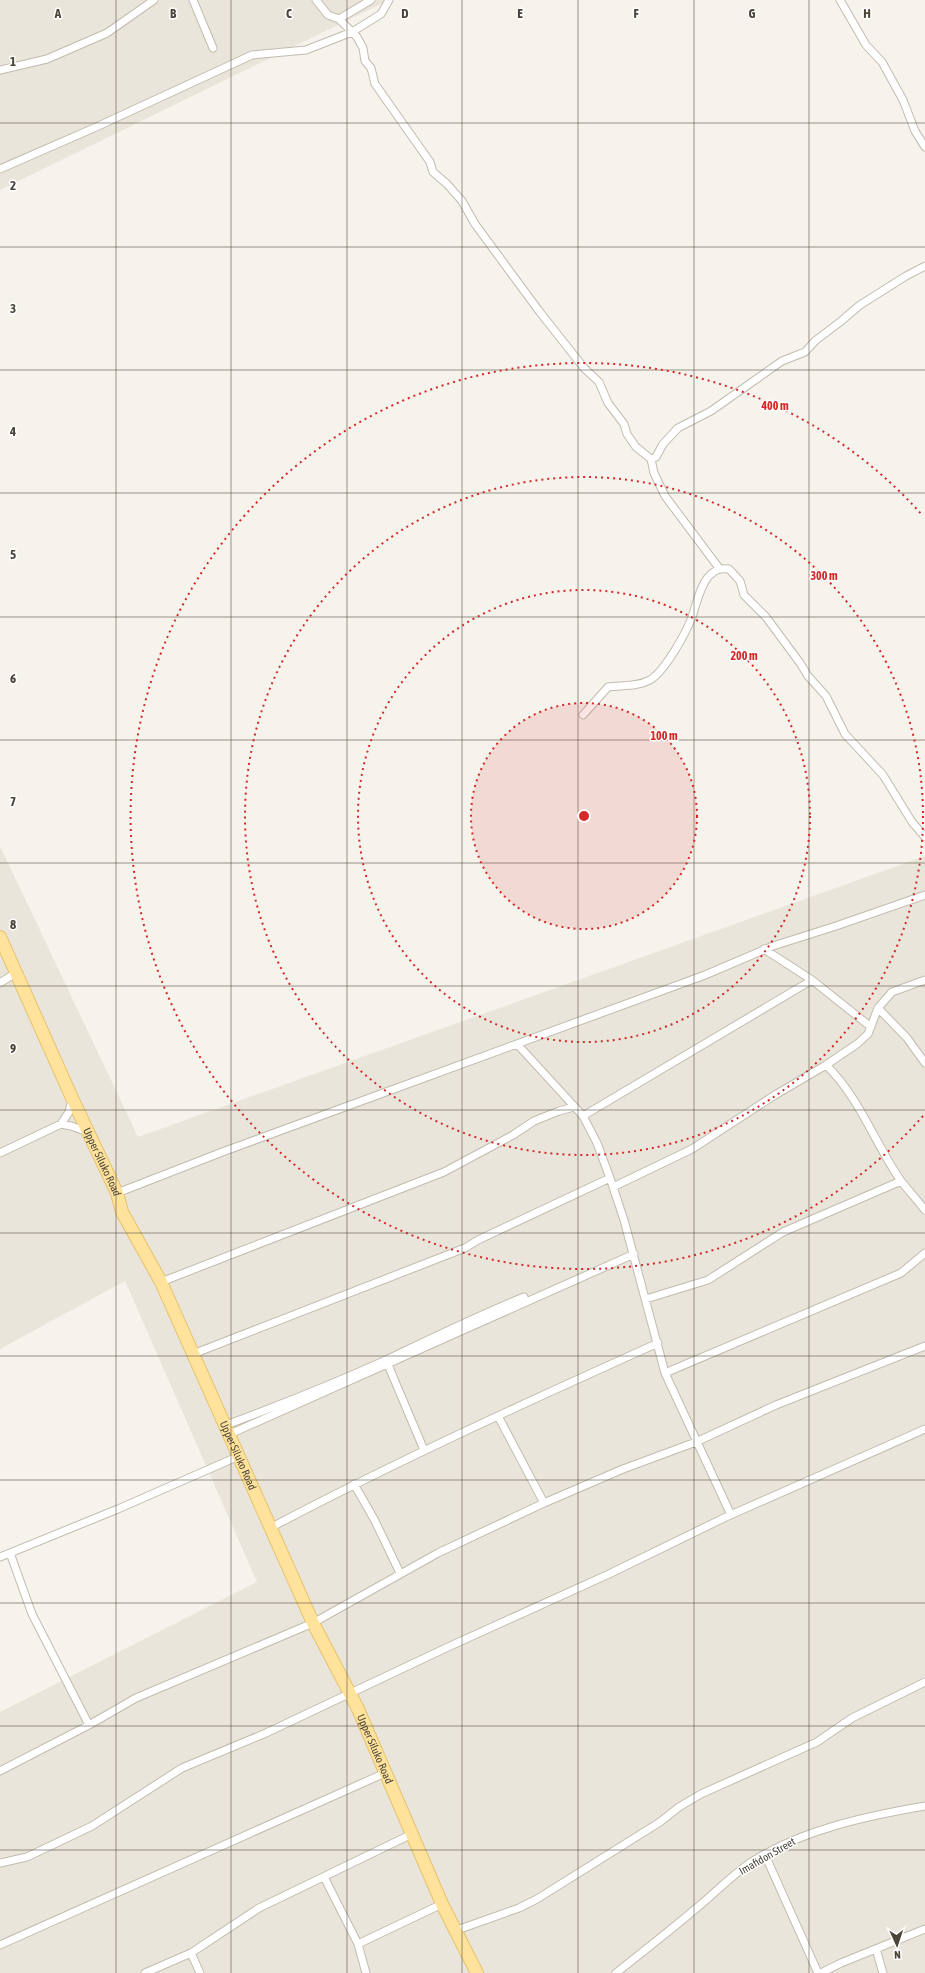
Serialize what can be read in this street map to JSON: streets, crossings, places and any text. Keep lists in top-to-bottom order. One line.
{"streets":{"main road":["Upper Siluko Road"],"street":["Imafidon Street"]},"north":"bottom","grid":{"columns":["A","B","C","D","E","F","G","H"],"rows":["1","2","3","4","5","6","7","8","9"]},"rings":["400 m","300 m","200 m","100 m"]}
